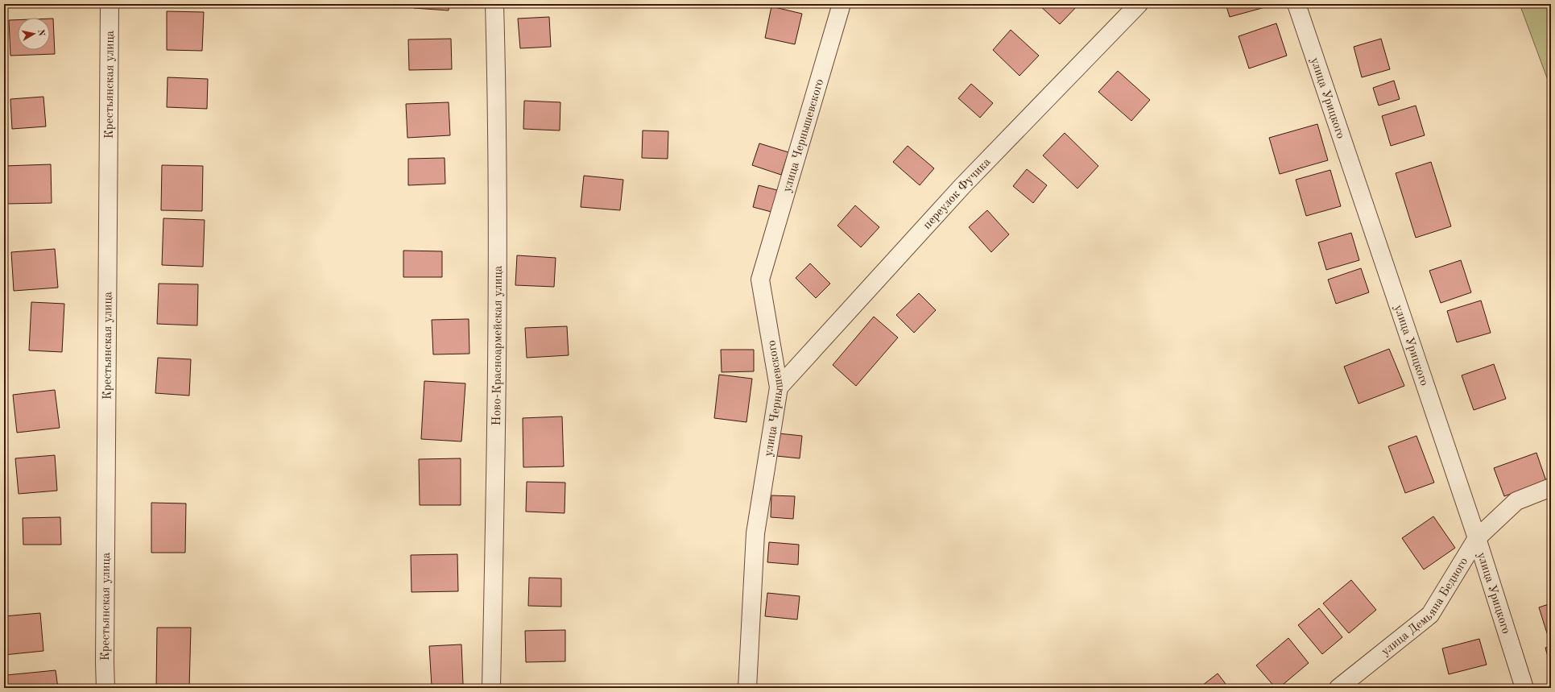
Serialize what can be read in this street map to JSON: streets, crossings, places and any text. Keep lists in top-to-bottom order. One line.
{"streets":{"street":["Крестьянская улица","улица Урицкого","улица Чернышевского","переулок Фучика","Ново-Красноармейская улица","улица Демьяна Бедного"]},"crossings":[["улица Урицкого","улица Демьяна Бедного"],["улица Чернышевского","переулок Фучика"]],"north":"right"}
